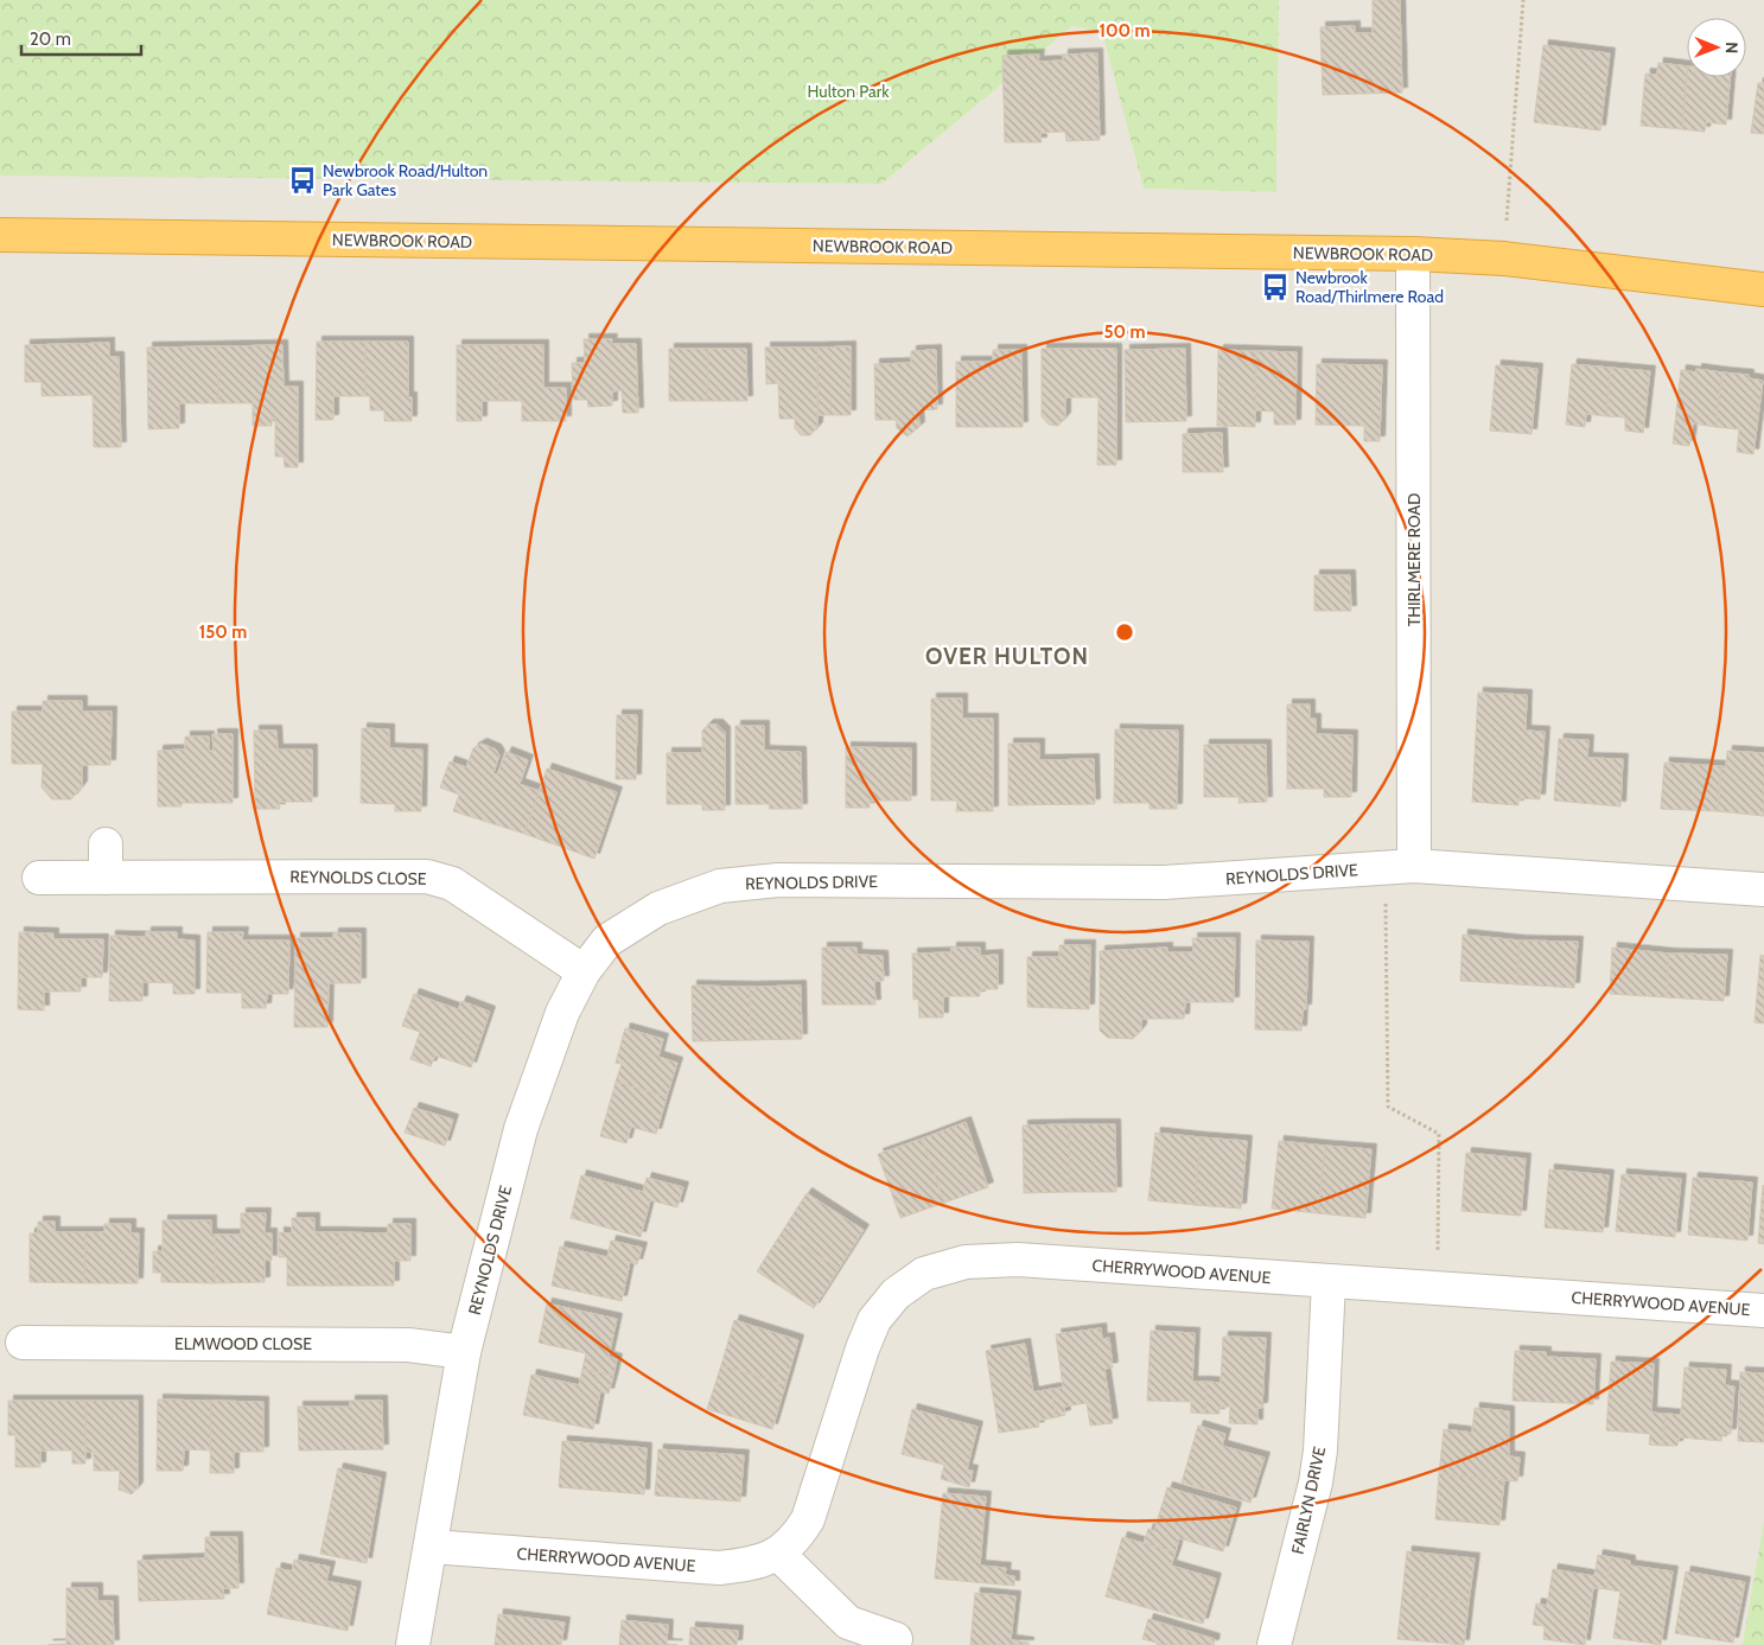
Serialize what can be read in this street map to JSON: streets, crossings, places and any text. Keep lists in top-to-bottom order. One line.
{"streets":{"highway":["NEWBROOK ROAD"],"street":["THIRLMERE ROAD","REYNOLDS DRIVE","REYNOLDS CLOSE","CHERRYWOOD AVENUE","ELMWOOD CLOSE","FAIRLYN DRIVE"]},"crossings":[["NEWBROOK ROAD","THIRLMERE ROAD"],["THIRLMERE ROAD","REYNOLDS DRIVE"],["REYNOLDS DRIVE","REYNOLDS CLOSE"],["REYNOLDS DRIVE","CHERRYWOOD AVENUE"],["REYNOLDS DRIVE","ELMWOOD CLOSE"],["CHERRYWOOD AVENUE","FAIRLYN DRIVE"]],"districts":["OVER HULTON"],"parks":["Hulton Park"],"places":{"bus stop":["Newbrook Road/Hulton Park Gates","Newbrook Road/Thirlmere Road"]},"scale_bar":"20 m","north":"right","rings":["100 m","50 m","150 m"]}
